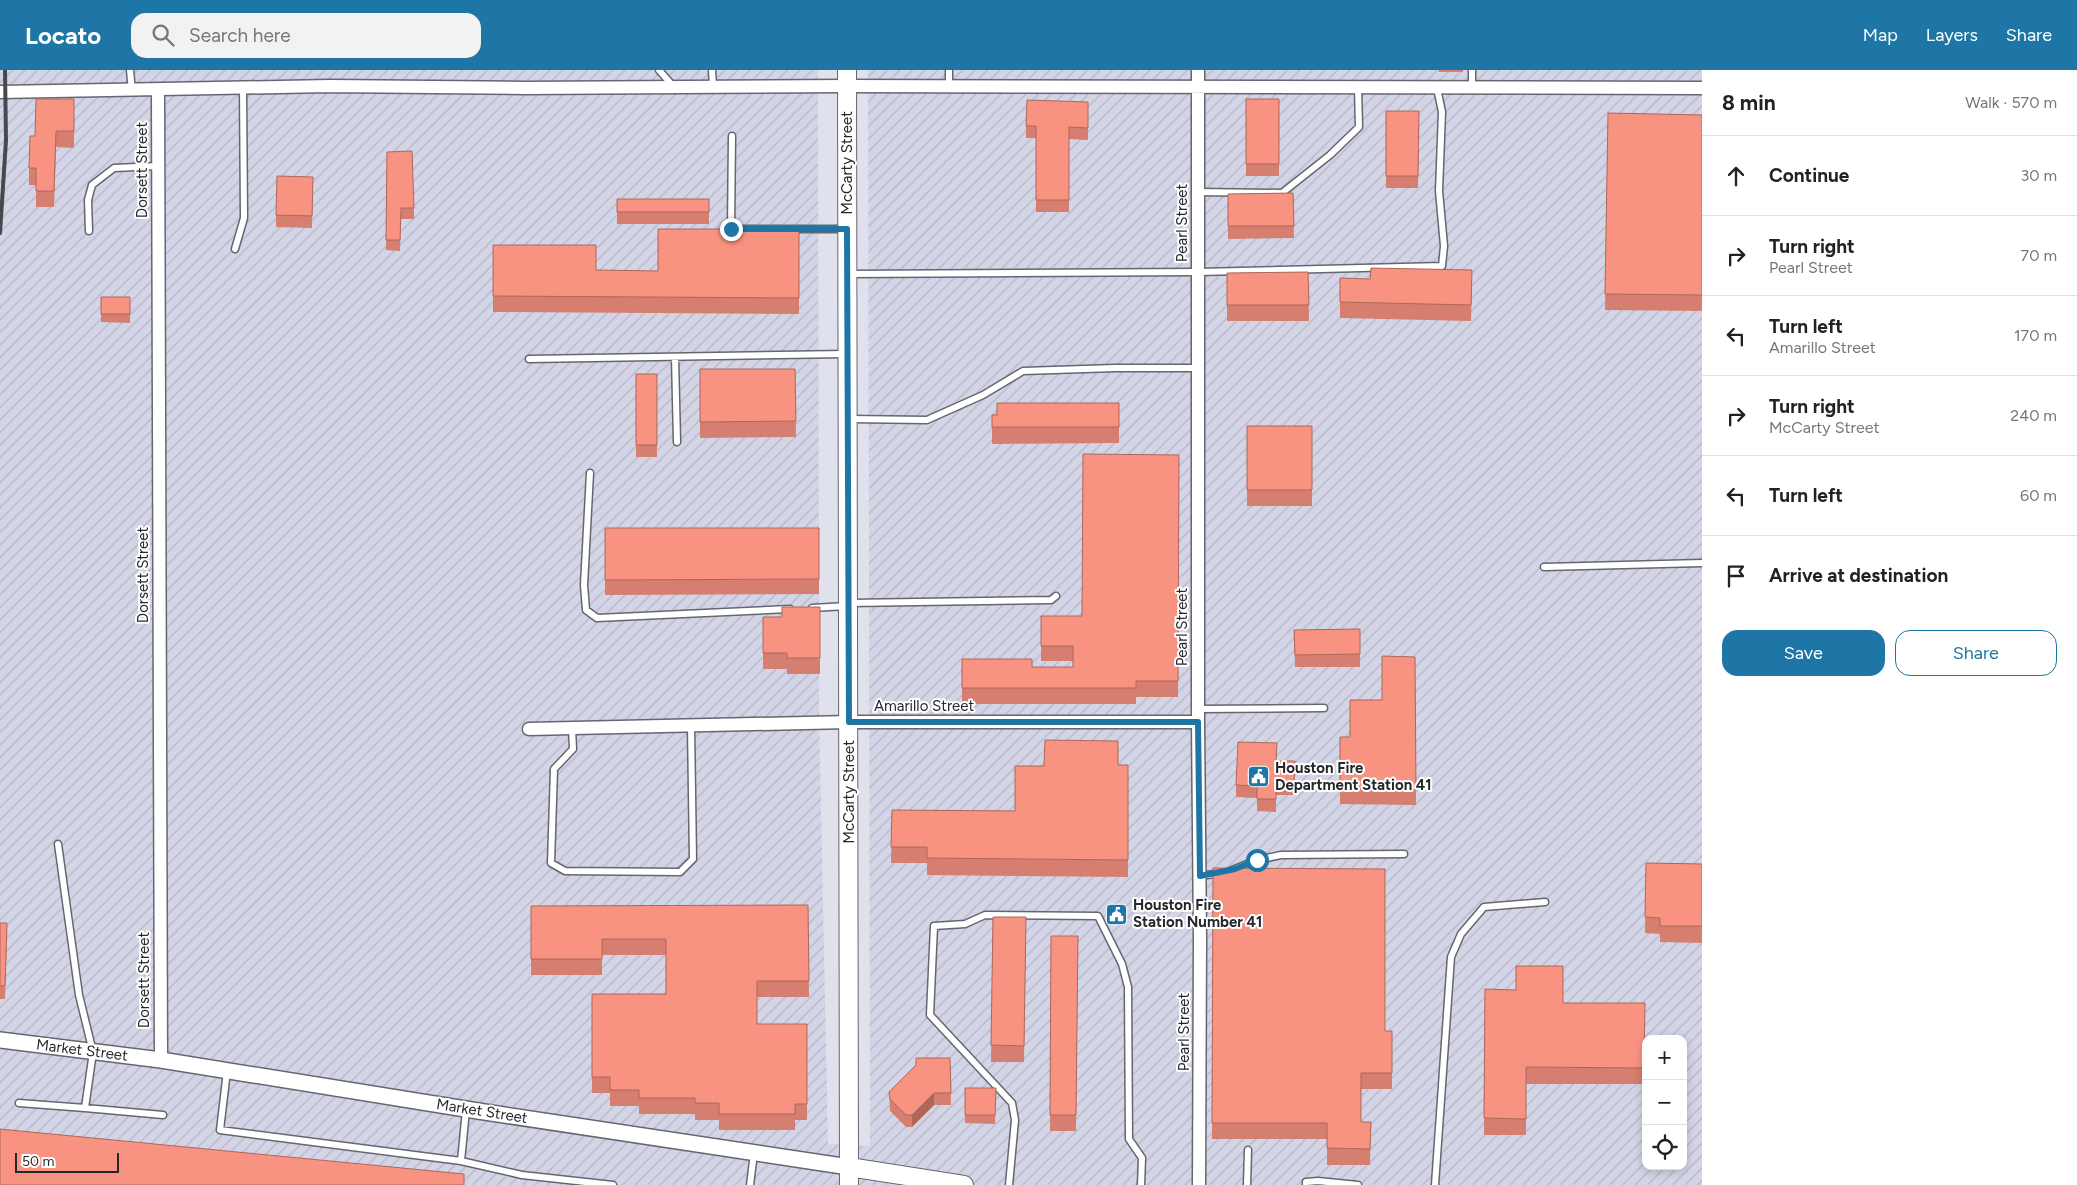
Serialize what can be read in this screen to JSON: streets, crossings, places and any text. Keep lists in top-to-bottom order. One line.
{"streets":{"main road":["McCarty Street","Market Street"],"street":["Dorsett Street","Pearl Street","Amarillo Street"]},"crossings":[["McCarty Street","Amarillo Street"],["McCarty Street","Market Street"],["Dorsett Street","Market Street"],["Pearl Street","Amarillo Street"]],"places":{"public building":["Houston Fire Department Station 41","Houston Fire Station Number 41"]},"scale_bar":"50 m","page":{"header":"Locato","search":"Search here","nav":["Map","Layers","Share"],"heading":["8 min","Walk · 570 m"],"list":[["Continue","30 m"],["Turn right","Pearl Street","70 m"],["Turn left","Amarillo Street","170 m"],["Turn right","McCarty Street","240 m"],["Turn left","60 m"],"Arrive at destination"],"buttons":["Save","Share"],"map_buttons":["+","−"],"scale":"50 m"}}
